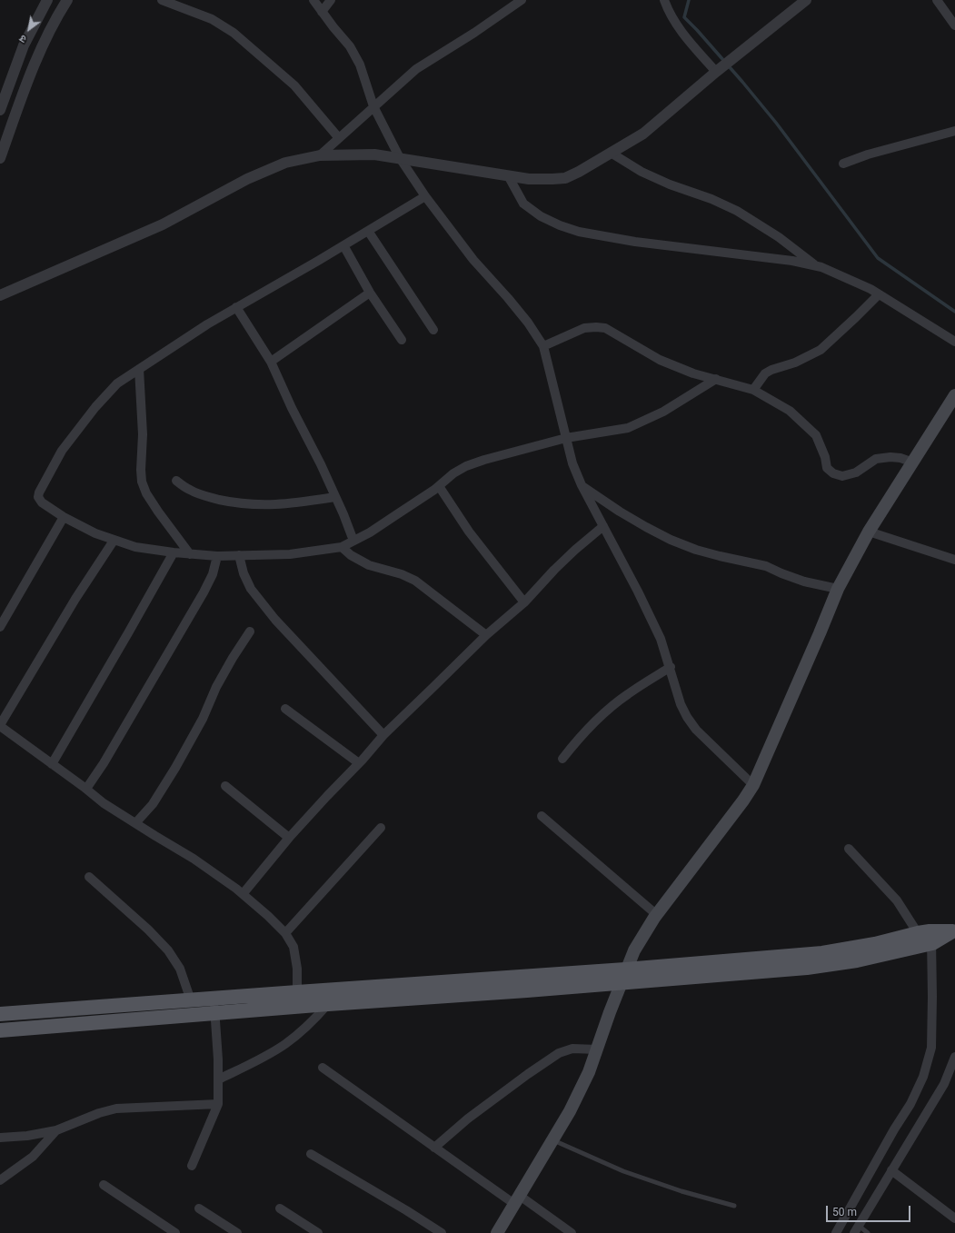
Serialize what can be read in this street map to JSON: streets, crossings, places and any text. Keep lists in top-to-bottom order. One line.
{"scale_bar":"50 m","north":"bottom left"}
